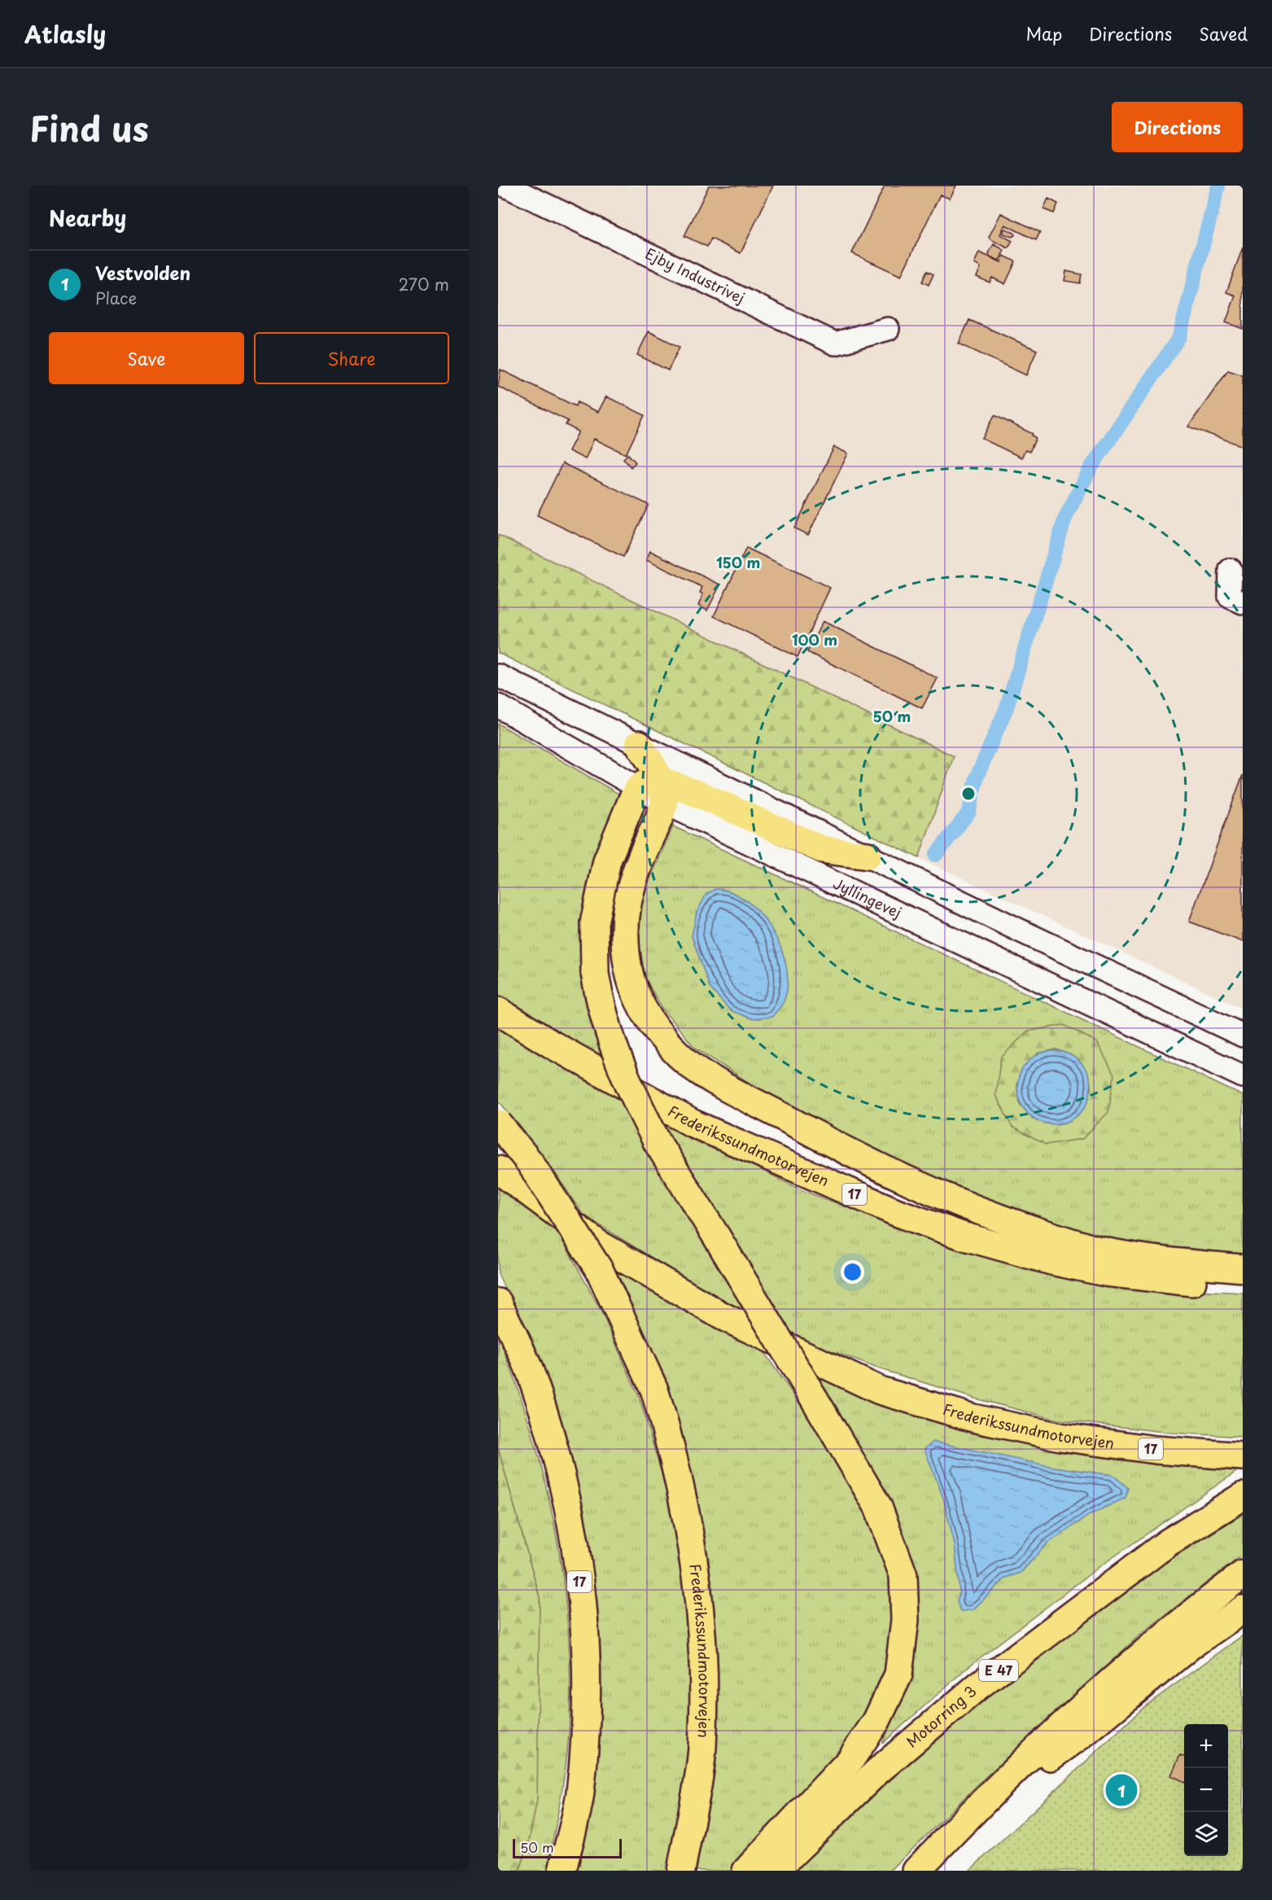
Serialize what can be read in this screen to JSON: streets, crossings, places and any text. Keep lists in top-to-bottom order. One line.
{"streets":{"highway":["Frederikssundmotorvejen","17","E 47","Motorring 3"],"street":["Ejby Industrivej","Jyllingevej"]},"scale_bar":"50 m","page":{"header":"Atlasly","nav":["Map","Directions","Saved"],"title":"Find us","buttons":["Directions",["Save","Share"]],"heading":"Nearby","list":[{"mark":"1","name":"Vestvolden","note":"Place","value":"270 m"}],"map_buttons":["+","−"],"pins":"1","scale":"50 m"},"rings":["150 m","100 m","50 m"]}
